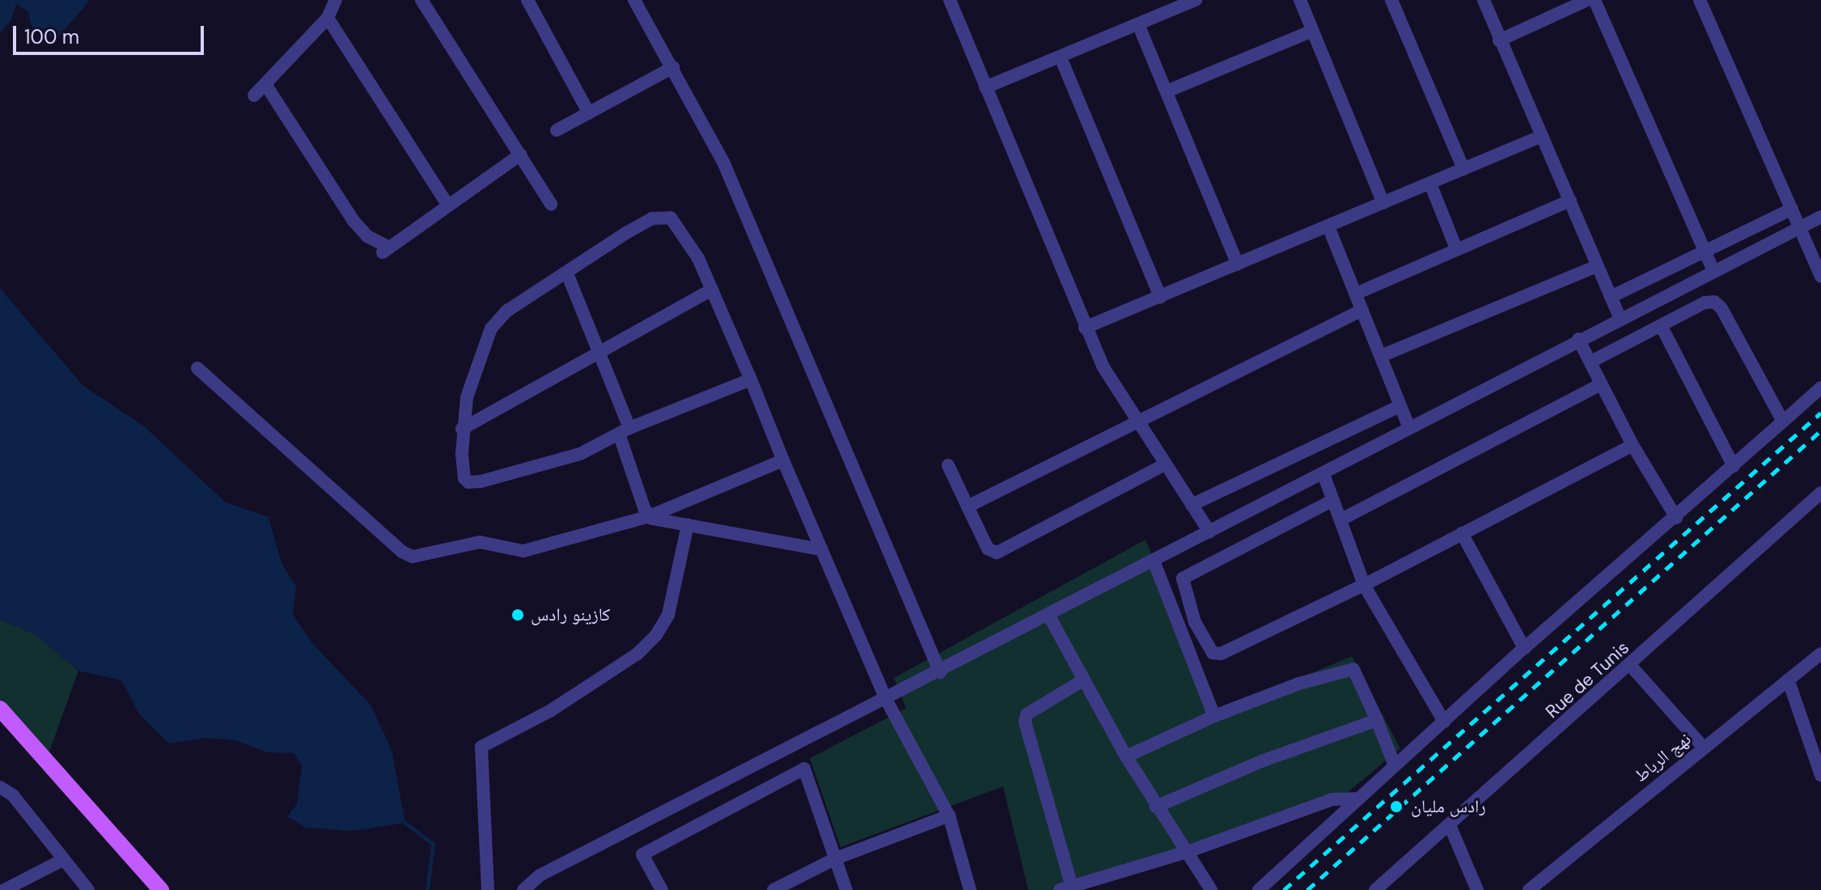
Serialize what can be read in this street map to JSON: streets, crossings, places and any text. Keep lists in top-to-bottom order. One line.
{"streets":{"street":["Rue de Tunis","نهج الرباط"]},"places":["كازينو رادس","رادس مليان"],"scale_bar":"100 m"}
